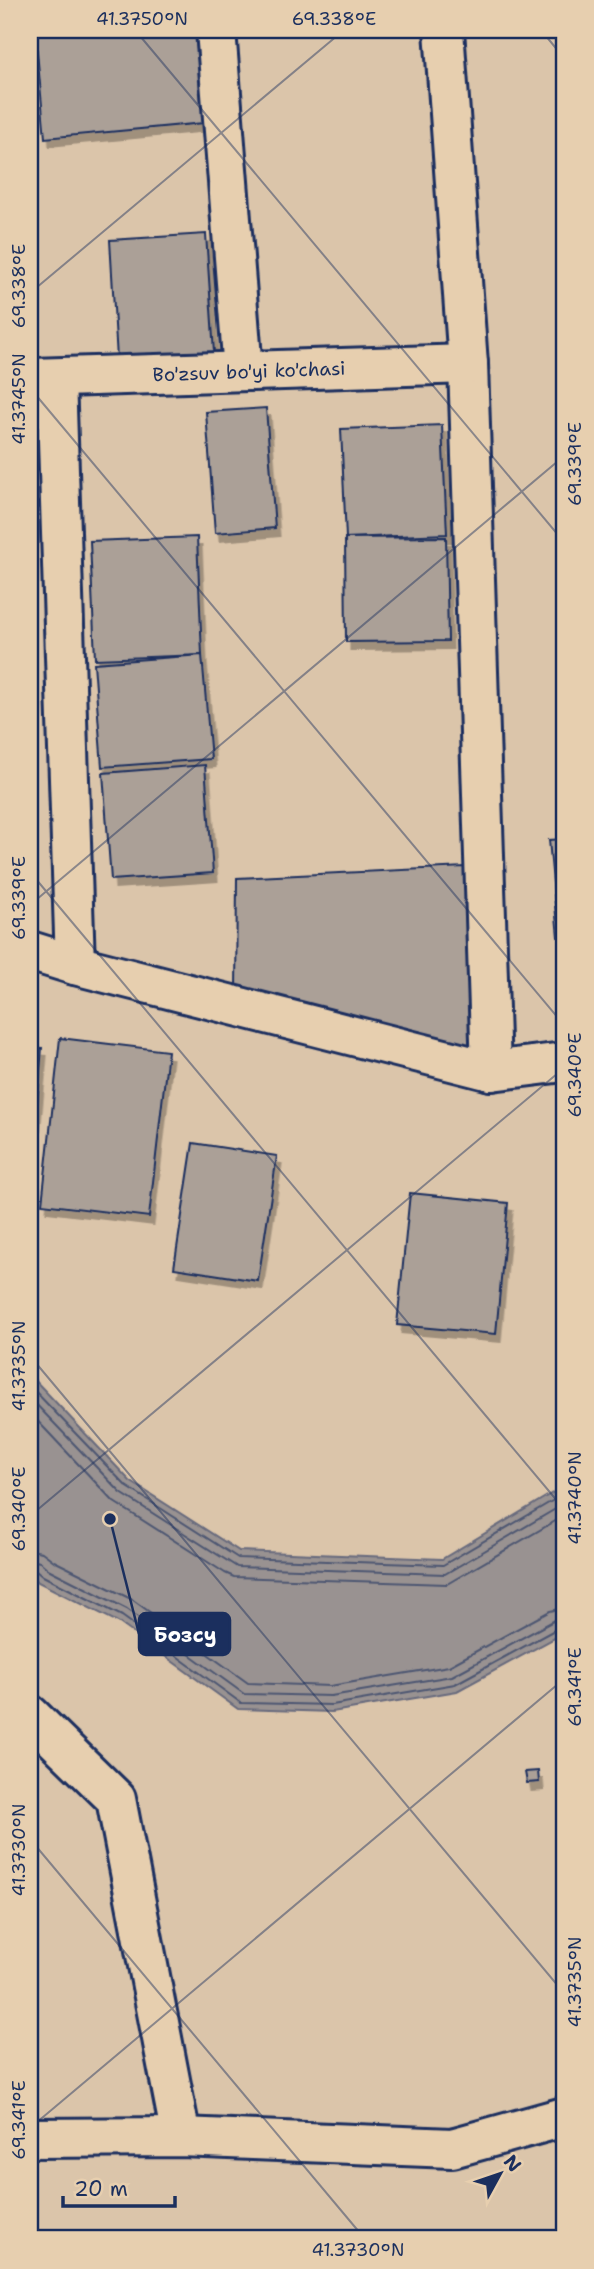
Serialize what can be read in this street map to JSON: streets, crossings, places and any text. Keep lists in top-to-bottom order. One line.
{"streets":{"street":["Bo'zsuv bo'yi ko'chasi"]},"places":["Бозсу"],"scale_bar":"20 m","north":"top right","coordinates":["41.3750°N","69.338°E","41.3745°N","69.339°E","69.340°E","41.3735°N","41.3740°N","69.341°E","41.3730°N"]}
